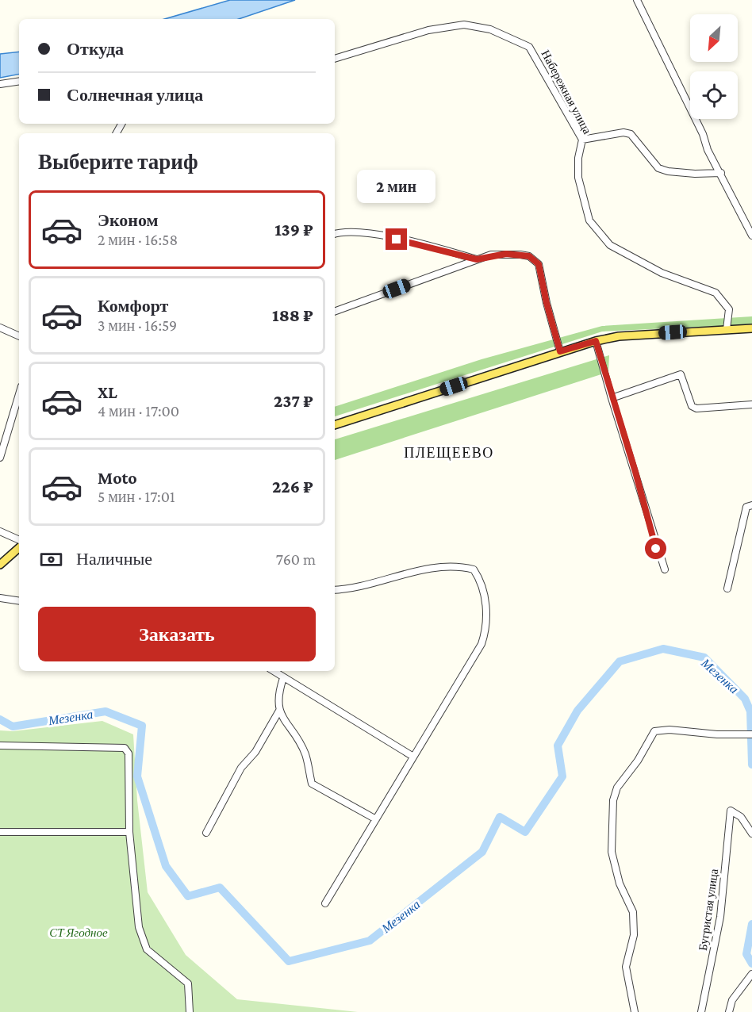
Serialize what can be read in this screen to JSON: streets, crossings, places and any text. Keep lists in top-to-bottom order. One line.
{"streets":{"street":["Набережная улица","Бугристая улица"]},"districts":["ПЛЕЩЕЕВО"],"water":["Мезенка"],"parks":["СТ Ягодное"],"north":"bottom left","page":{"banner":["Откуда","Солнечная улица"],"heading":"Выберите тариф","bubble":"2 мин","list":[{"name":"Эконом","note":"2 мин · 16:58","value":"139 ₽"},{"name":"Комфорт","note":"3 мин · 16:59","value":"188 ₽"},{"name":"XL","note":"4 мин · 17:00","value":"237 ₽"},{"name":"Moto","note":"5 мин · 17:01","value":"226 ₽"}],"pay":["Наличные","760 m"],"buttons":"Заказать"}}
